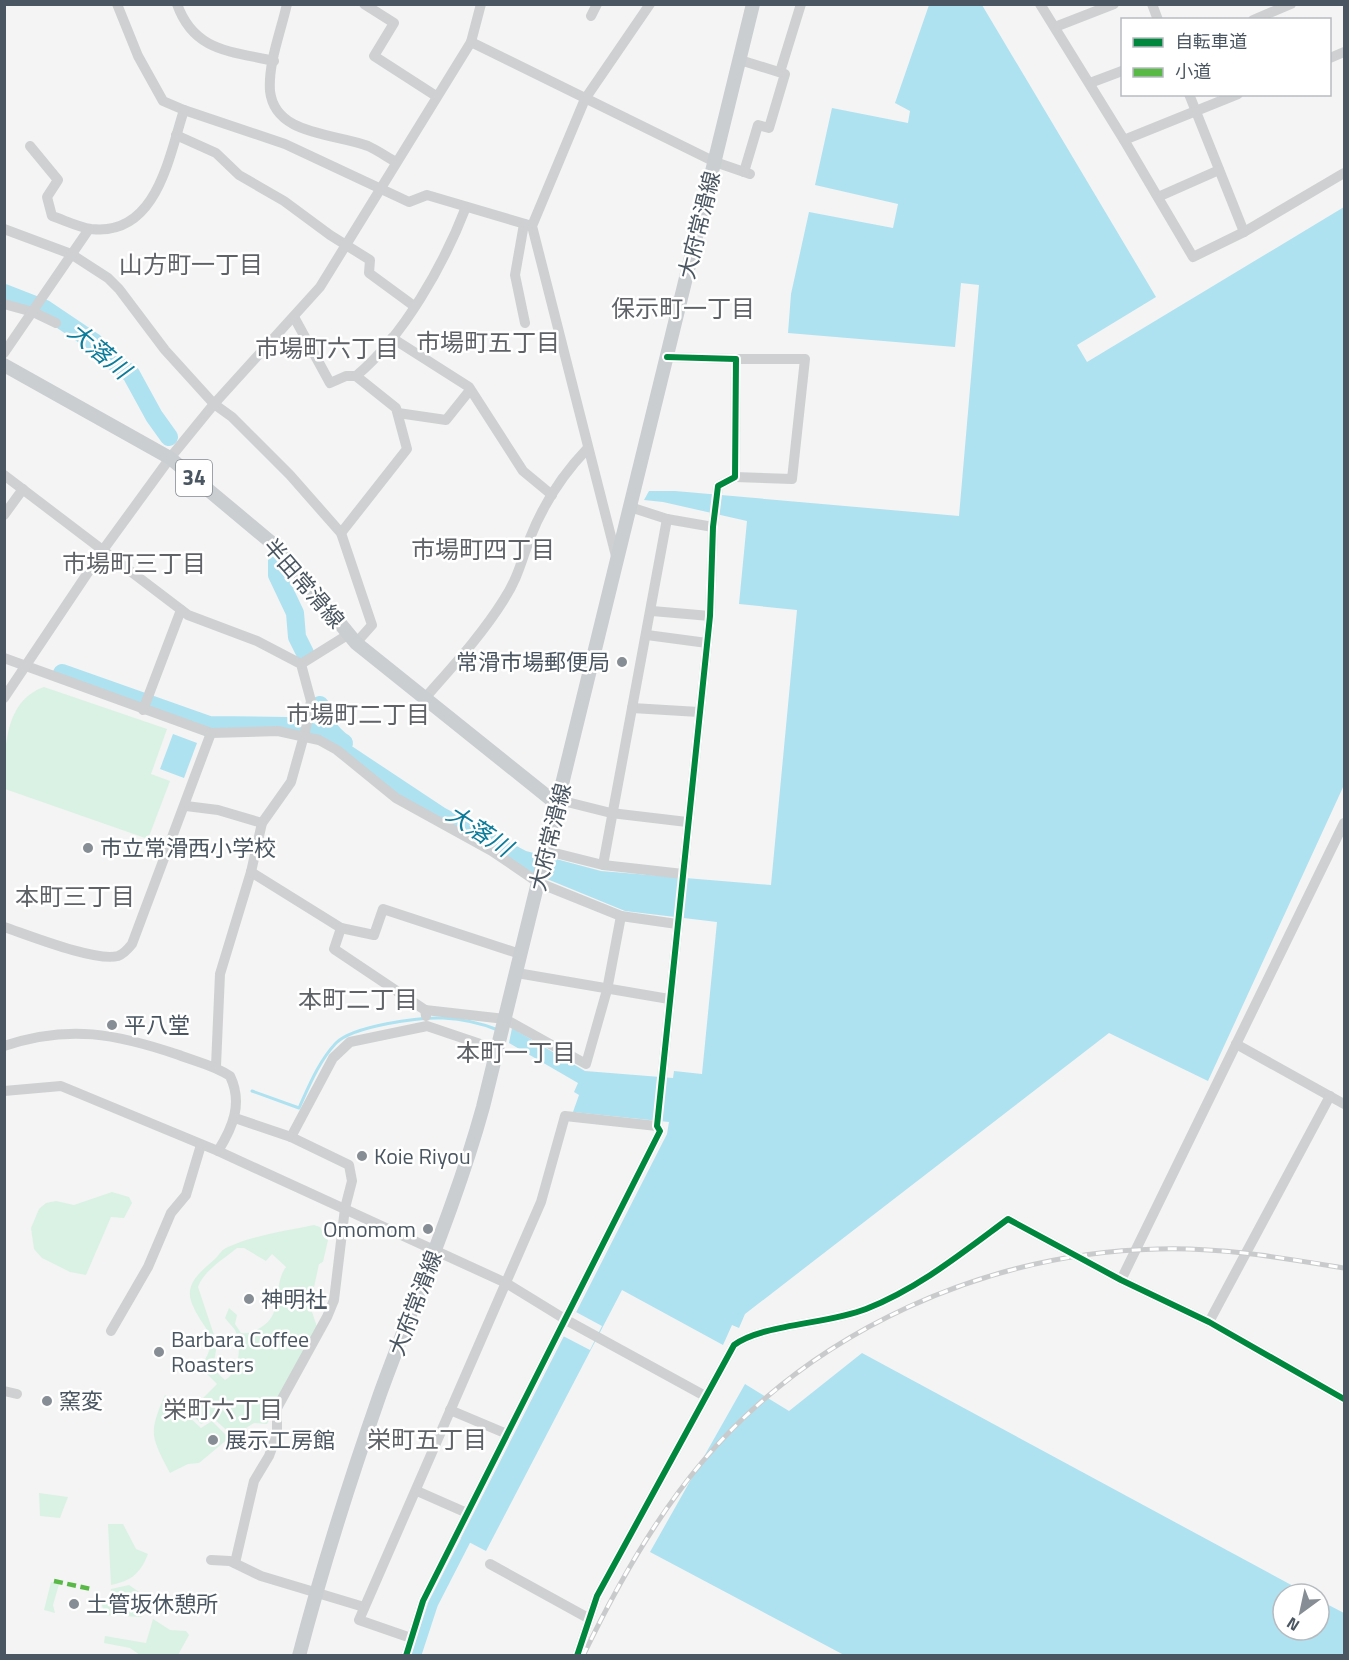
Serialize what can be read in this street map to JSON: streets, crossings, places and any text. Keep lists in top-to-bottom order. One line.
{"streets":{"main road":["大府常滑線","34","半田常滑線"]},"crossings":[["大府常滑線","半田常滑線"]],"districts":["山方町一丁目","保示町一丁目","市場町五丁目","市場町六丁目","市場町四丁目","市場町三丁目","市場町二丁目","本町三丁目","本町二丁目","本町一丁目","栄町六丁目","栄町五丁目"],"water":["大落川"],"places":["常滑市場郵便局","市立常滑西小学校","平八堂","Koie Riyou","Omomom","神明社","Barbara Coffee Roasters","窯変","展示工房館","土管坂休憩所"],"legend":["自転車道","小道"],"north":"bottom left"}
